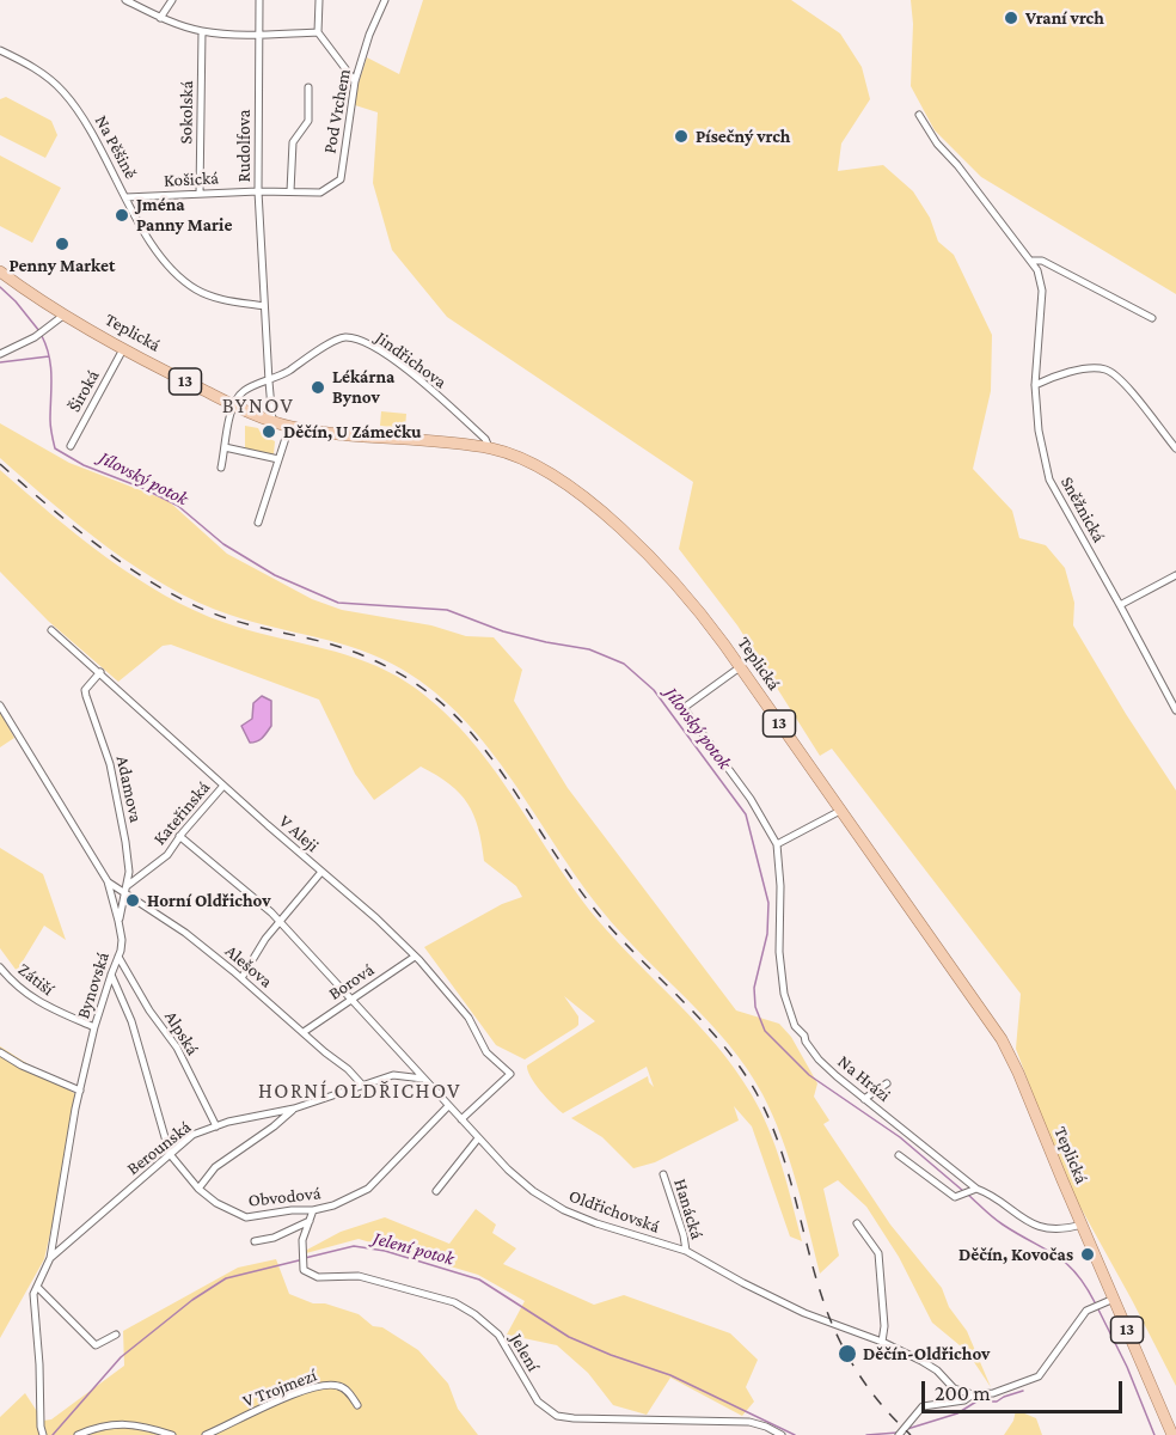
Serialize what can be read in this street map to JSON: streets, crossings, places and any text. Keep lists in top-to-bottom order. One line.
{"streets":{"main road":["Teplická","13"],"street":["Pod Vrchem","Sokolská","Rudolfova","Na Pěšině","Košická","Jindřichova","Široká","Sněžnická","Adamova","Kateřinská","V Aleji","Alešova","Zátiší","Borová","Bynovská","Alpská","Na Hrázi","Berounská","Obvodová","Hanácká","Oldřichovská","Jelení","V Trojmezí"]},"crossings":[["Pod Vrchem","Rudolfova"],["Pod Vrchem","Košická"],["Sokolská","Košická"],["Rudolfova","Na Pěšině"],["Rudolfova","Košická"],["Rudolfova","Teplická"],["Rudolfova","Jindřichova"],["Na Pěšině","Košická"],["Teplická","Jindřichova"],["Teplická","Široká"],["Teplická","Na Hrázi"],["Adamova","Kateřinská"],["Adamova","V Aleji"],["Adamova","Alešova"],["Adamova","Bynovská"],["Kateřinská","V Aleji"],["Kateřinská","Alešova"],["Kateřinská","Oldřichovská"],["V Aleji","Borová"],["V Aleji","Oldřichovská"],["Alešova","Borová"],["Alešova","Bynovská"],["Alešova","Berounská"],["Zátiší","Bynovská"],["Borová","Oldřichovská"],["Bynovská","Alpská"],["Bynovská","Berounská"],["Bynovská","Obvodová"],["Alpská","Berounská"],["Berounská","Obvodová"],["Berounská","Oldřichovská"],["Obvodová","Oldřichovská"],["Obvodová","Jelení"],["Hanácká","Oldřichovská"]],"districts":["BYNOV","HORNÍ OLDŘICHOV"],"water":["Jílovský potok","Jelení potok"],"places":["Vraní vrch","Písečný vrch","Jména Panny Marie","Penny Market","Lékárna Bynov","Děčín, U Zámečku","Horní Oldřichov","Děčín, Kovočas","Děčín-Oldřichov"],"scale_bar":"200 m"}
